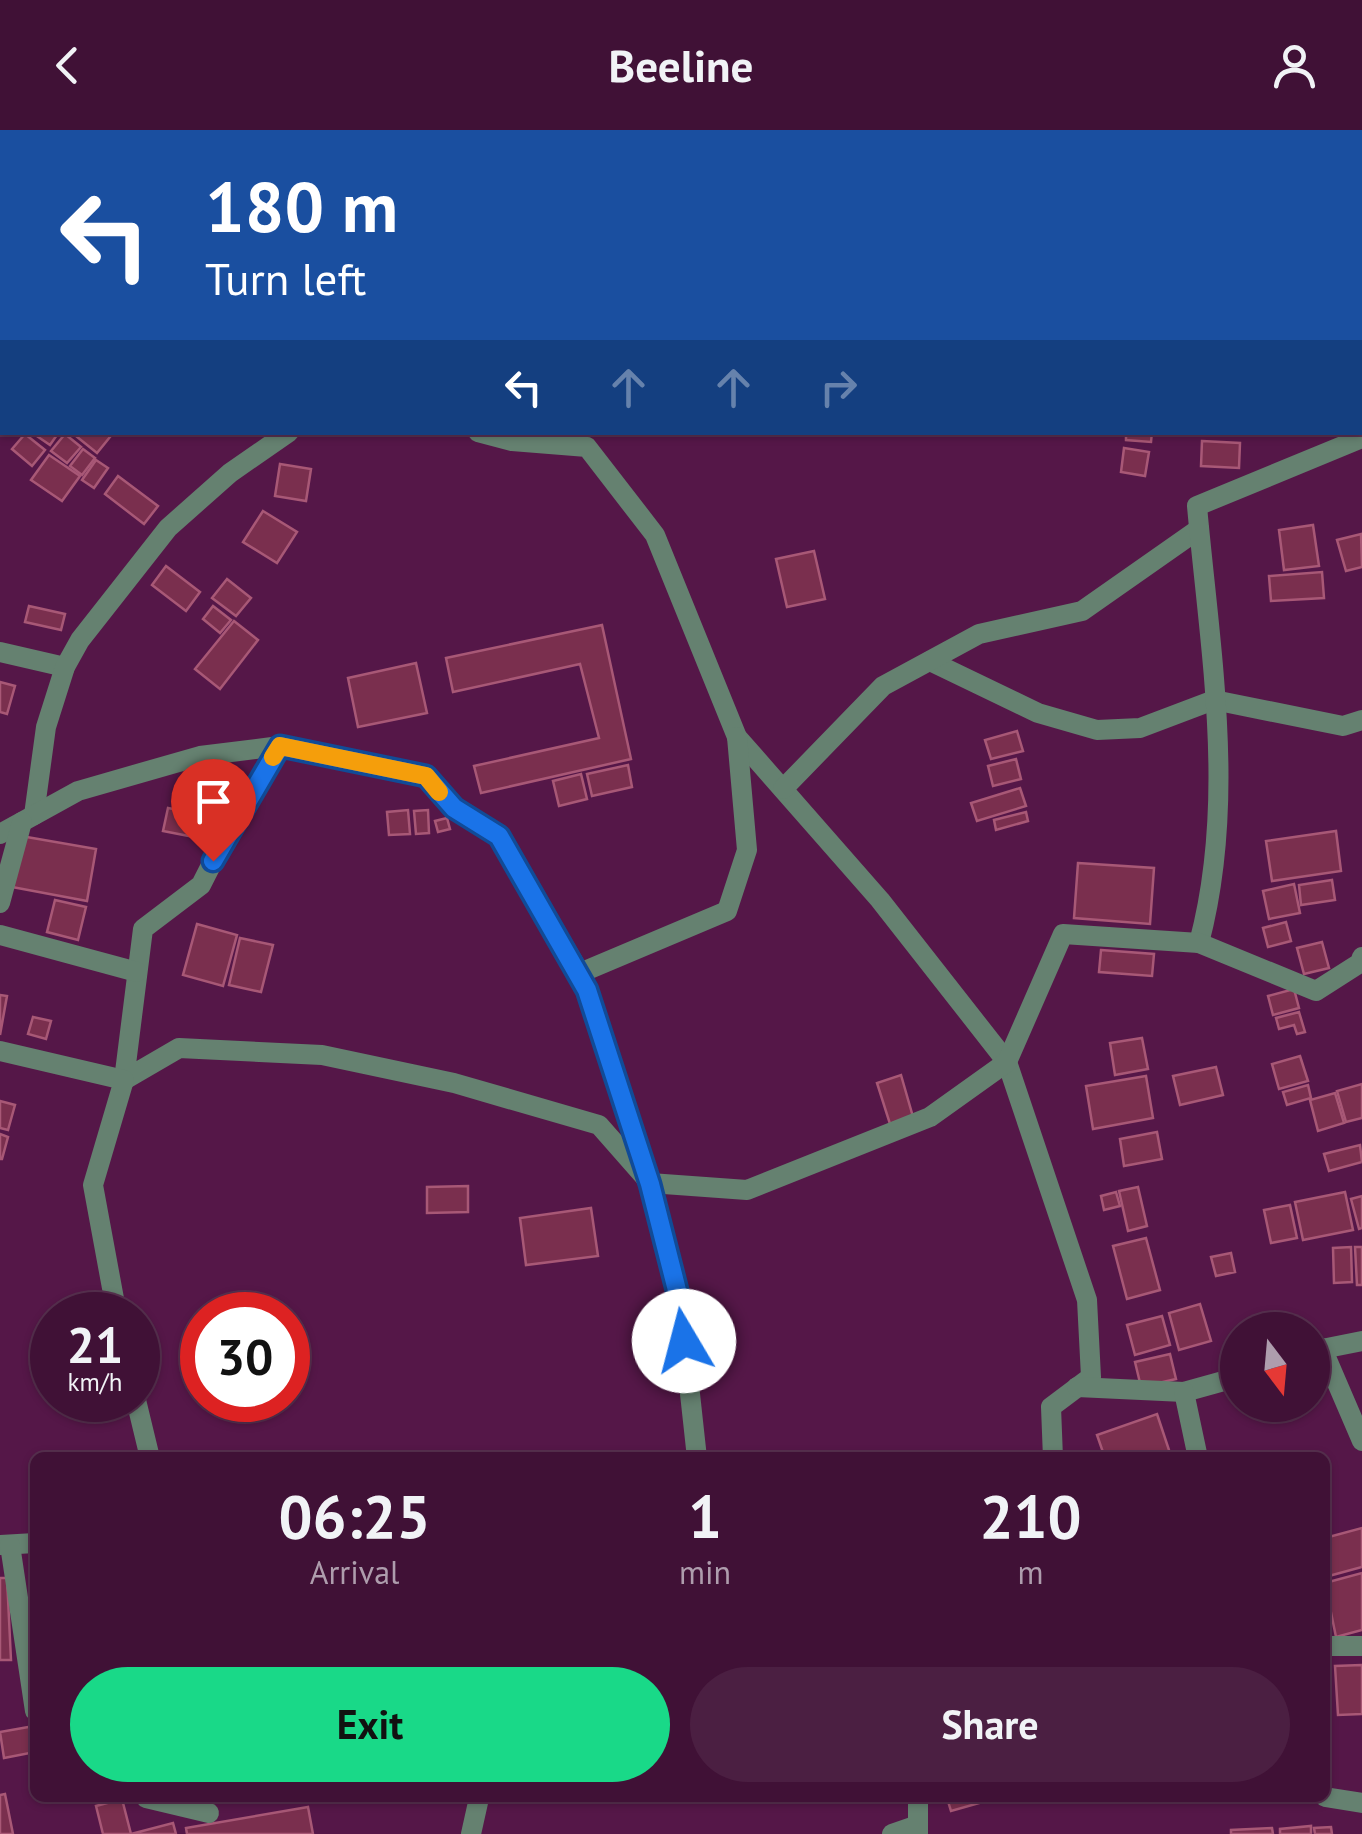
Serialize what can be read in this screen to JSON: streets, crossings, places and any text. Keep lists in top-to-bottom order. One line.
{"north":"bottom","page":{"header":"Beeline","turn":["180 m","Turn left"],"speed":"21 km/h","limit":"30","eta":["06:25","Arrival","1","min","210","m"],"buttons":["Exit","Share"]}}
